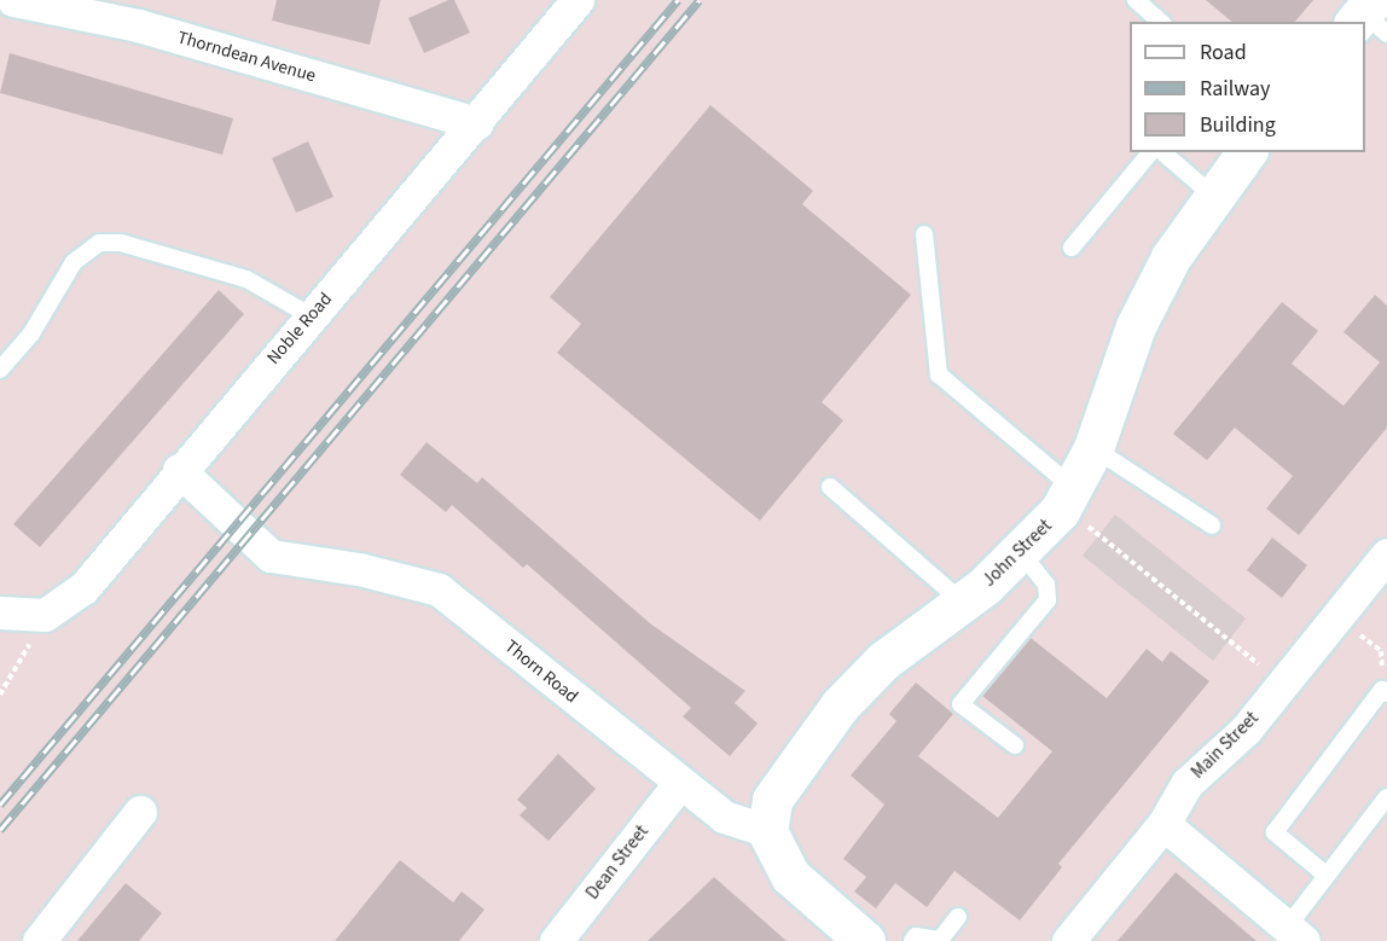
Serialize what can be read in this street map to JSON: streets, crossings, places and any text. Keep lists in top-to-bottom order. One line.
{"streets":{"street":["Thorndean Avenue","Noble Road","John Street","Thorn Road","Main Street","Dean Street"]},"crossings":[["Thorndean Avenue","Noble Road"],["Noble Road","Thorn Road"],["John Street","Thorn Road"],["Thorn Road","Dean Street"]],"legend":["Road","Railway","Building"]}
